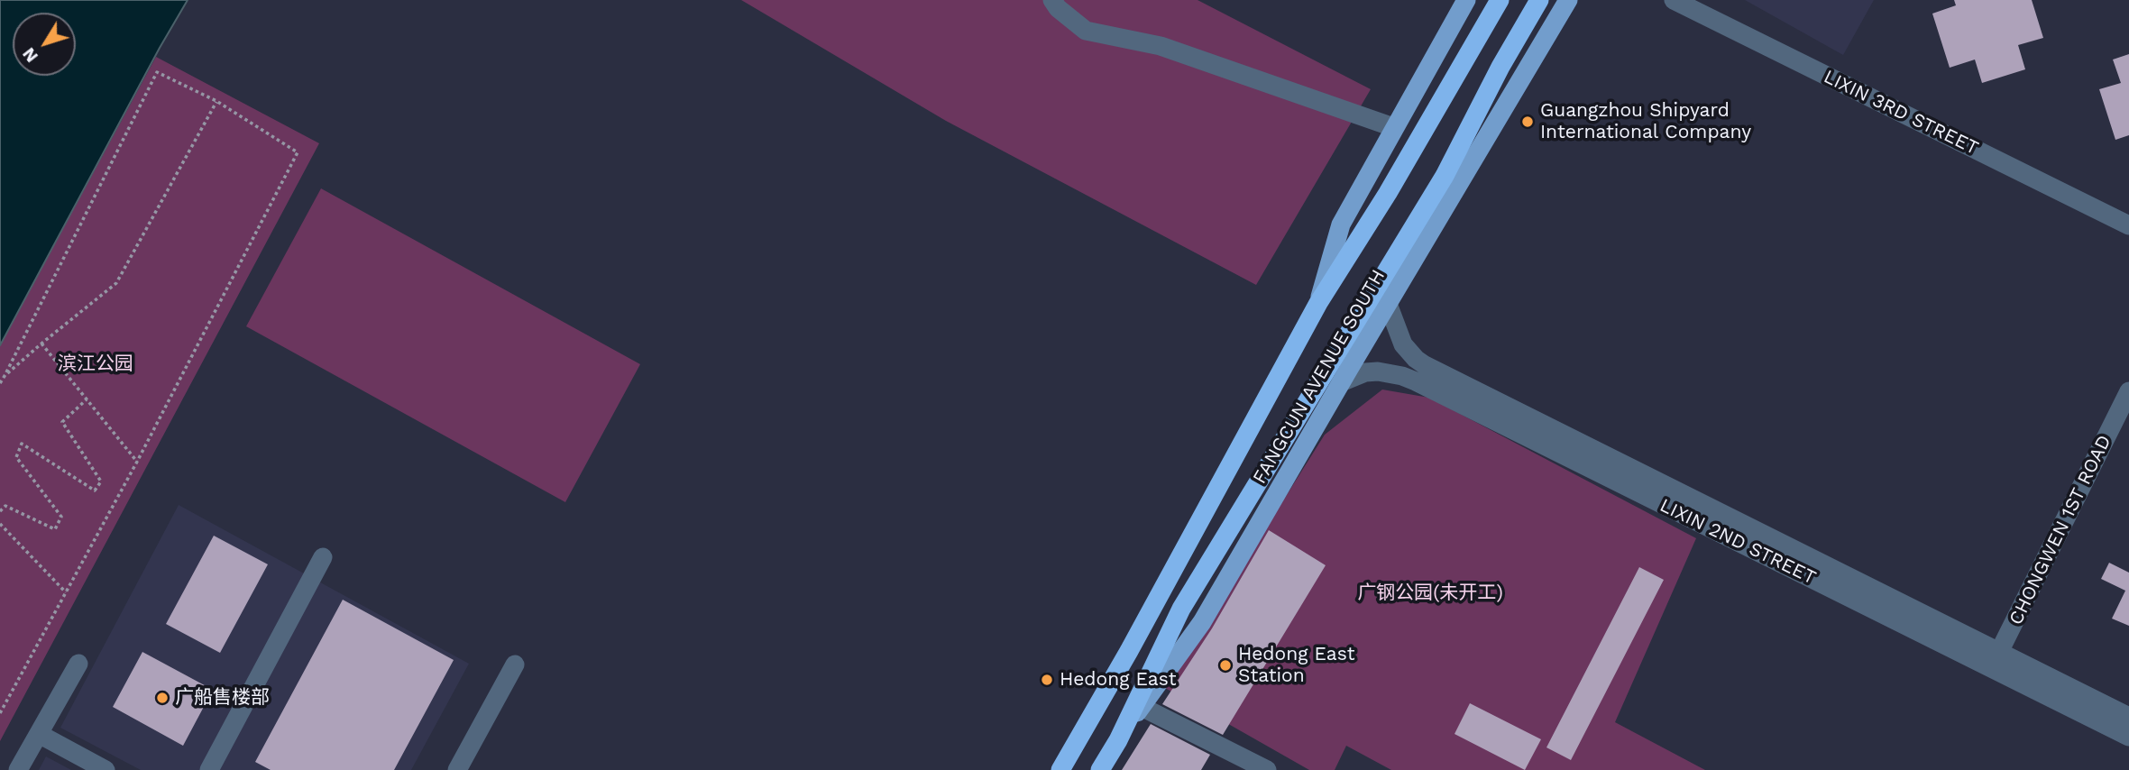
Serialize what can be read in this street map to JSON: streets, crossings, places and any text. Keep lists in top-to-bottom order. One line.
{"streets":{"highway":["FANGCUN AVENUE SOUTH"],"street":["LIXIN 3RD STREET","CHONGWEN 1ST ROAD","LIXIN 2ND STREET"]},"crossings":[["FANGCUN AVENUE SOUTH","LIXIN 2ND STREET"],["CHONGWEN 1ST ROAD","LIXIN 2ND STREET"]],"parks":["滨江公园","广钢公园(未开工)"],"places":["Guangzhou Shipyard International Company","Hedong East Station","Hedong East","广船售楼部"],"north":"bottom left"}
